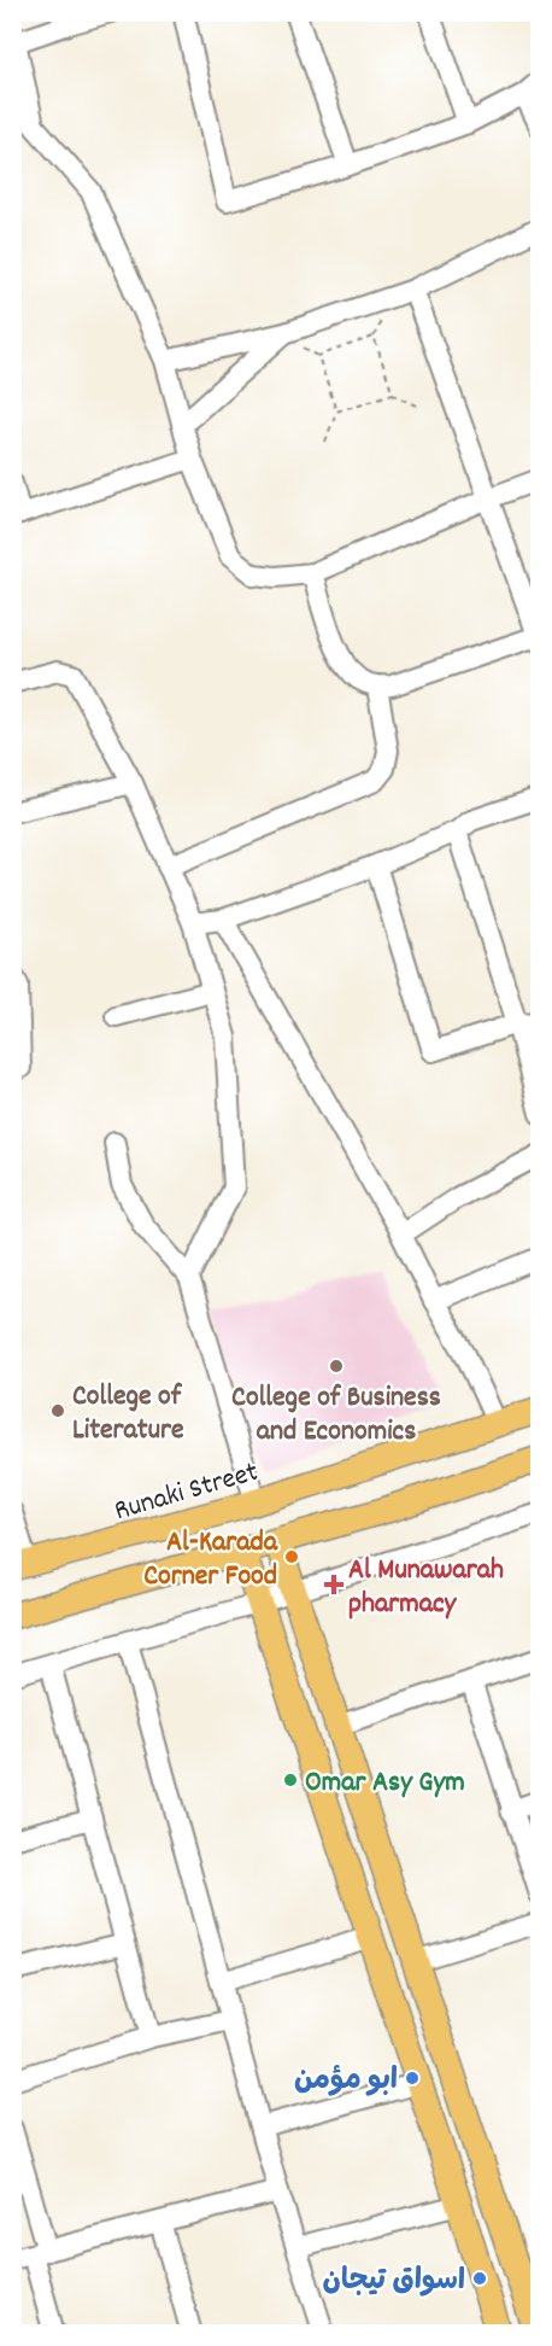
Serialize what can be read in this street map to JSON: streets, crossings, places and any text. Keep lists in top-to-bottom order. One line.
{"streets":{"main road":["Runaki Street"]},"places":{"other":["College of Business and Economics","College of Literature","Al-Karada Corner Food","Omar Asy Gym","ابو مؤمن","اسواق تيجان"],"health":["Al Munawarah pharmacy"]}}
